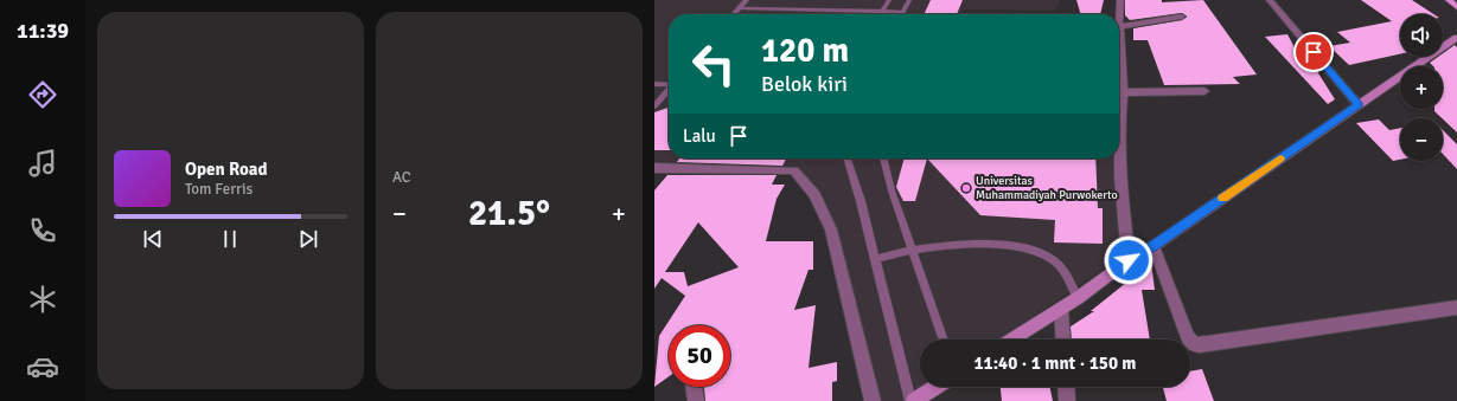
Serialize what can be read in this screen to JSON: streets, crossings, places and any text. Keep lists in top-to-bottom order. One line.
{"places":["Universitas Muhammadiyah Purwokerto"],"page":{"tabs":"11:39","tile":"AC","map_buttons":["+","−"],"turn":["120 m","Belok kiri"],"then":"Lalu","song":["Open Road","Tom Ferris"],"heat":["−","21.5°","+"],"limit":"50","trip":"11:40 · 1 mnt · 150 m"}}
